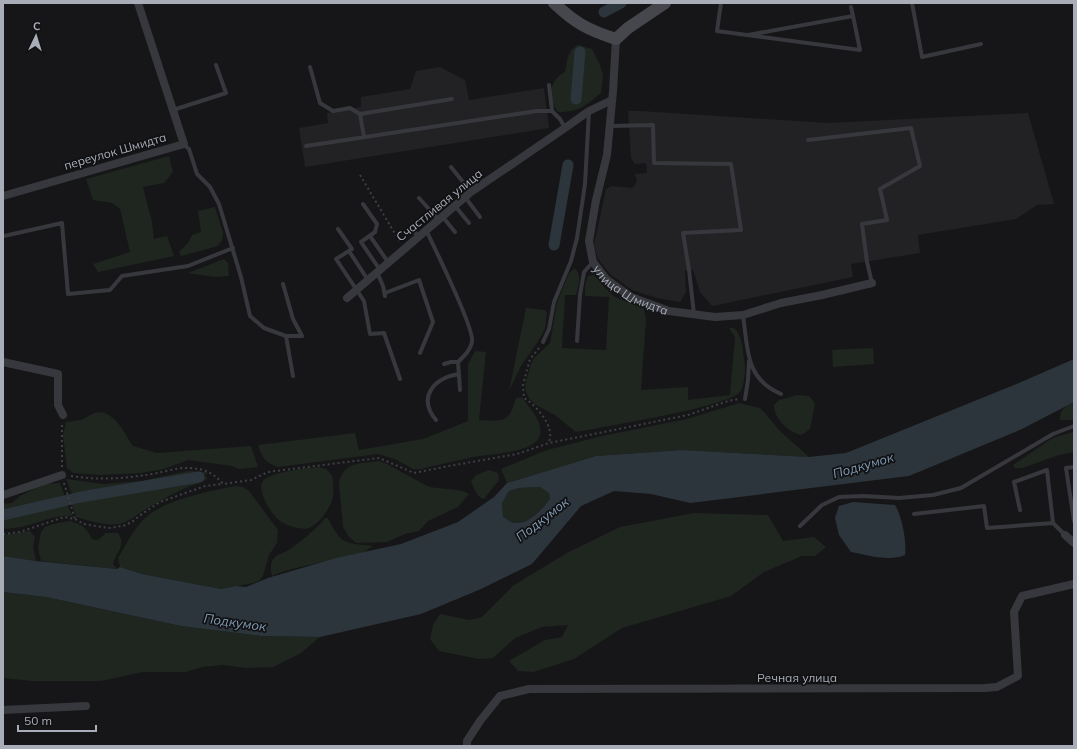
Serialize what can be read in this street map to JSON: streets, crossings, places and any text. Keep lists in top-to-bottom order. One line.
{"streets":{"street":["переулок Шмидта","Счастливая улица","улица Шмидта","Речная улица"]},"crossings":[["Счастливая улица","улица Шмидта"]],"water":["Подкумок"],"scale_bar":"50 m","north":"top"}
